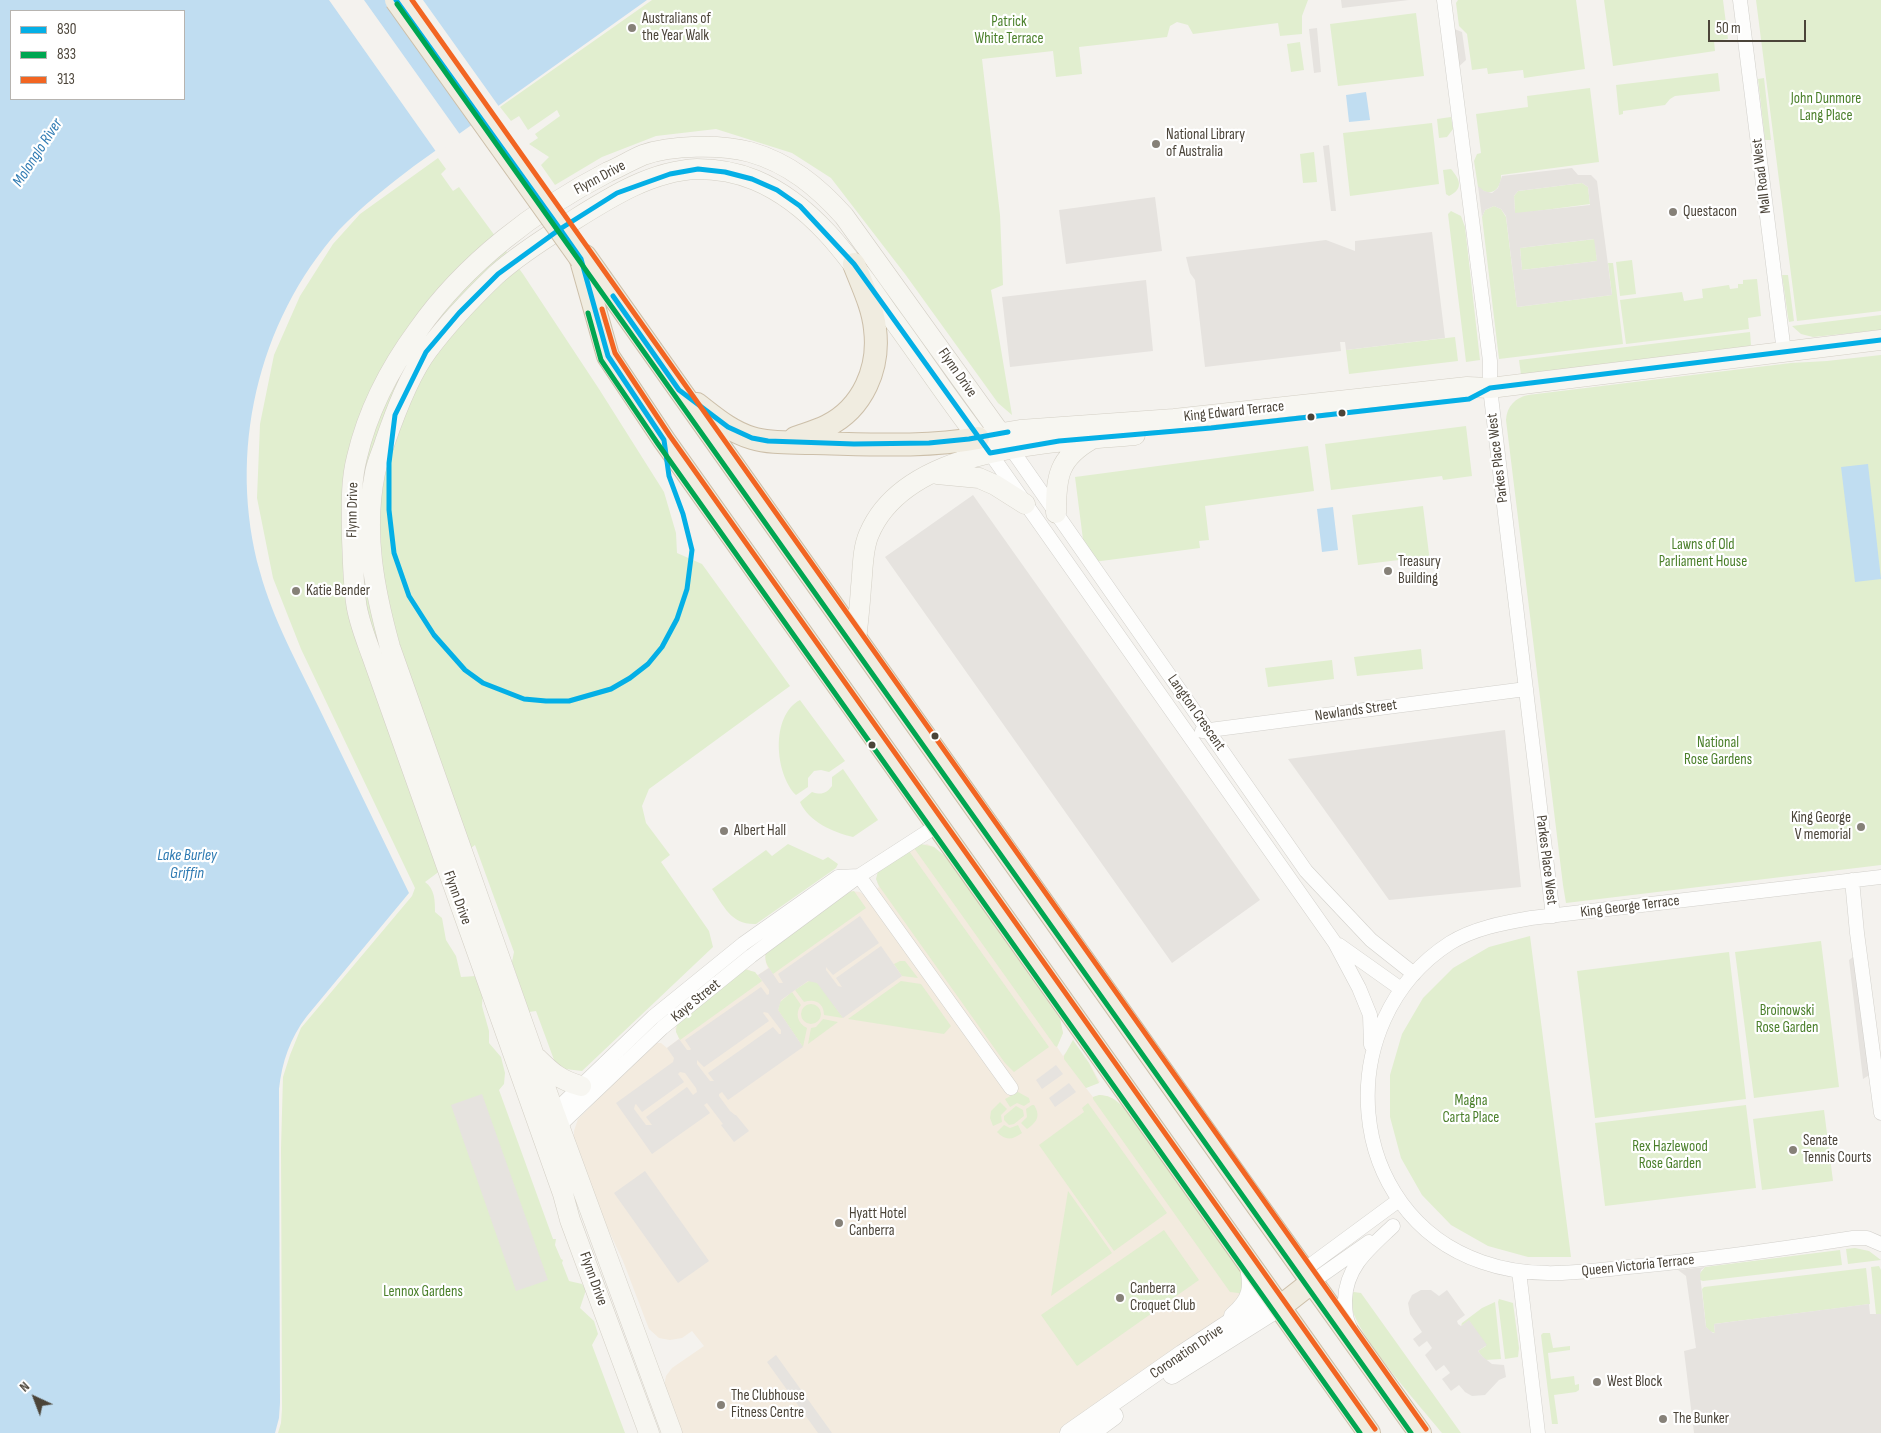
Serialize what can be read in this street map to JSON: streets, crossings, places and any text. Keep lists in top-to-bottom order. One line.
{"streets":{"highway":["Coronation Drive"],"main road":["Flynn Drive","King Edward Terrace"],"street":["Mall Road West","Parkes Place West","Newlands Street","Langton Crescent","King George Terrace","Kaye Street","Queen Victoria Terrace"]},"crossings":[["Mall Road West","King Edward Terrace"],["Flynn Drive","King Edward Terrace"],["Flynn Drive","Langton Crescent"],["Flynn Drive","Kaye Street"],["King Edward Terrace","Parkes Place West"],["King Edward Terrace","Langton Crescent"],["Parkes Place West","Newlands Street"],["Parkes Place West","King George Terrace"],["Newlands Street","Langton Crescent"],["Langton Crescent","King George Terrace"],["Langton Crescent","Queen Victoria Terrace"]],"water":["Molonglo River","Lake Burley Griffin"],"parks":["Patrick White Terrace","John Dunmore Lang Place","Lawns of Old Parliament House","National Rose Gardens","Broinowski Rose Garden","Magna Carta Place","Rex Hazlewood Rose Garden","Lennox Gardens"],"places":["Australians of the Year Walk","National Library of Australia","Questacon","Treasury Building","Katie Bender","King George V memorial","Albert Hall","Senate Tennis Courts","Hyatt Hotel Canberra","Canberra Croquet Club","West Block","The Clubhouse Fitness Centre","The Bunker"],"lines":["transit line 830","transit line 313","transit line 833"],"legend":["830","833","313"],"scale_bar":"50 m","north":"top left"}
